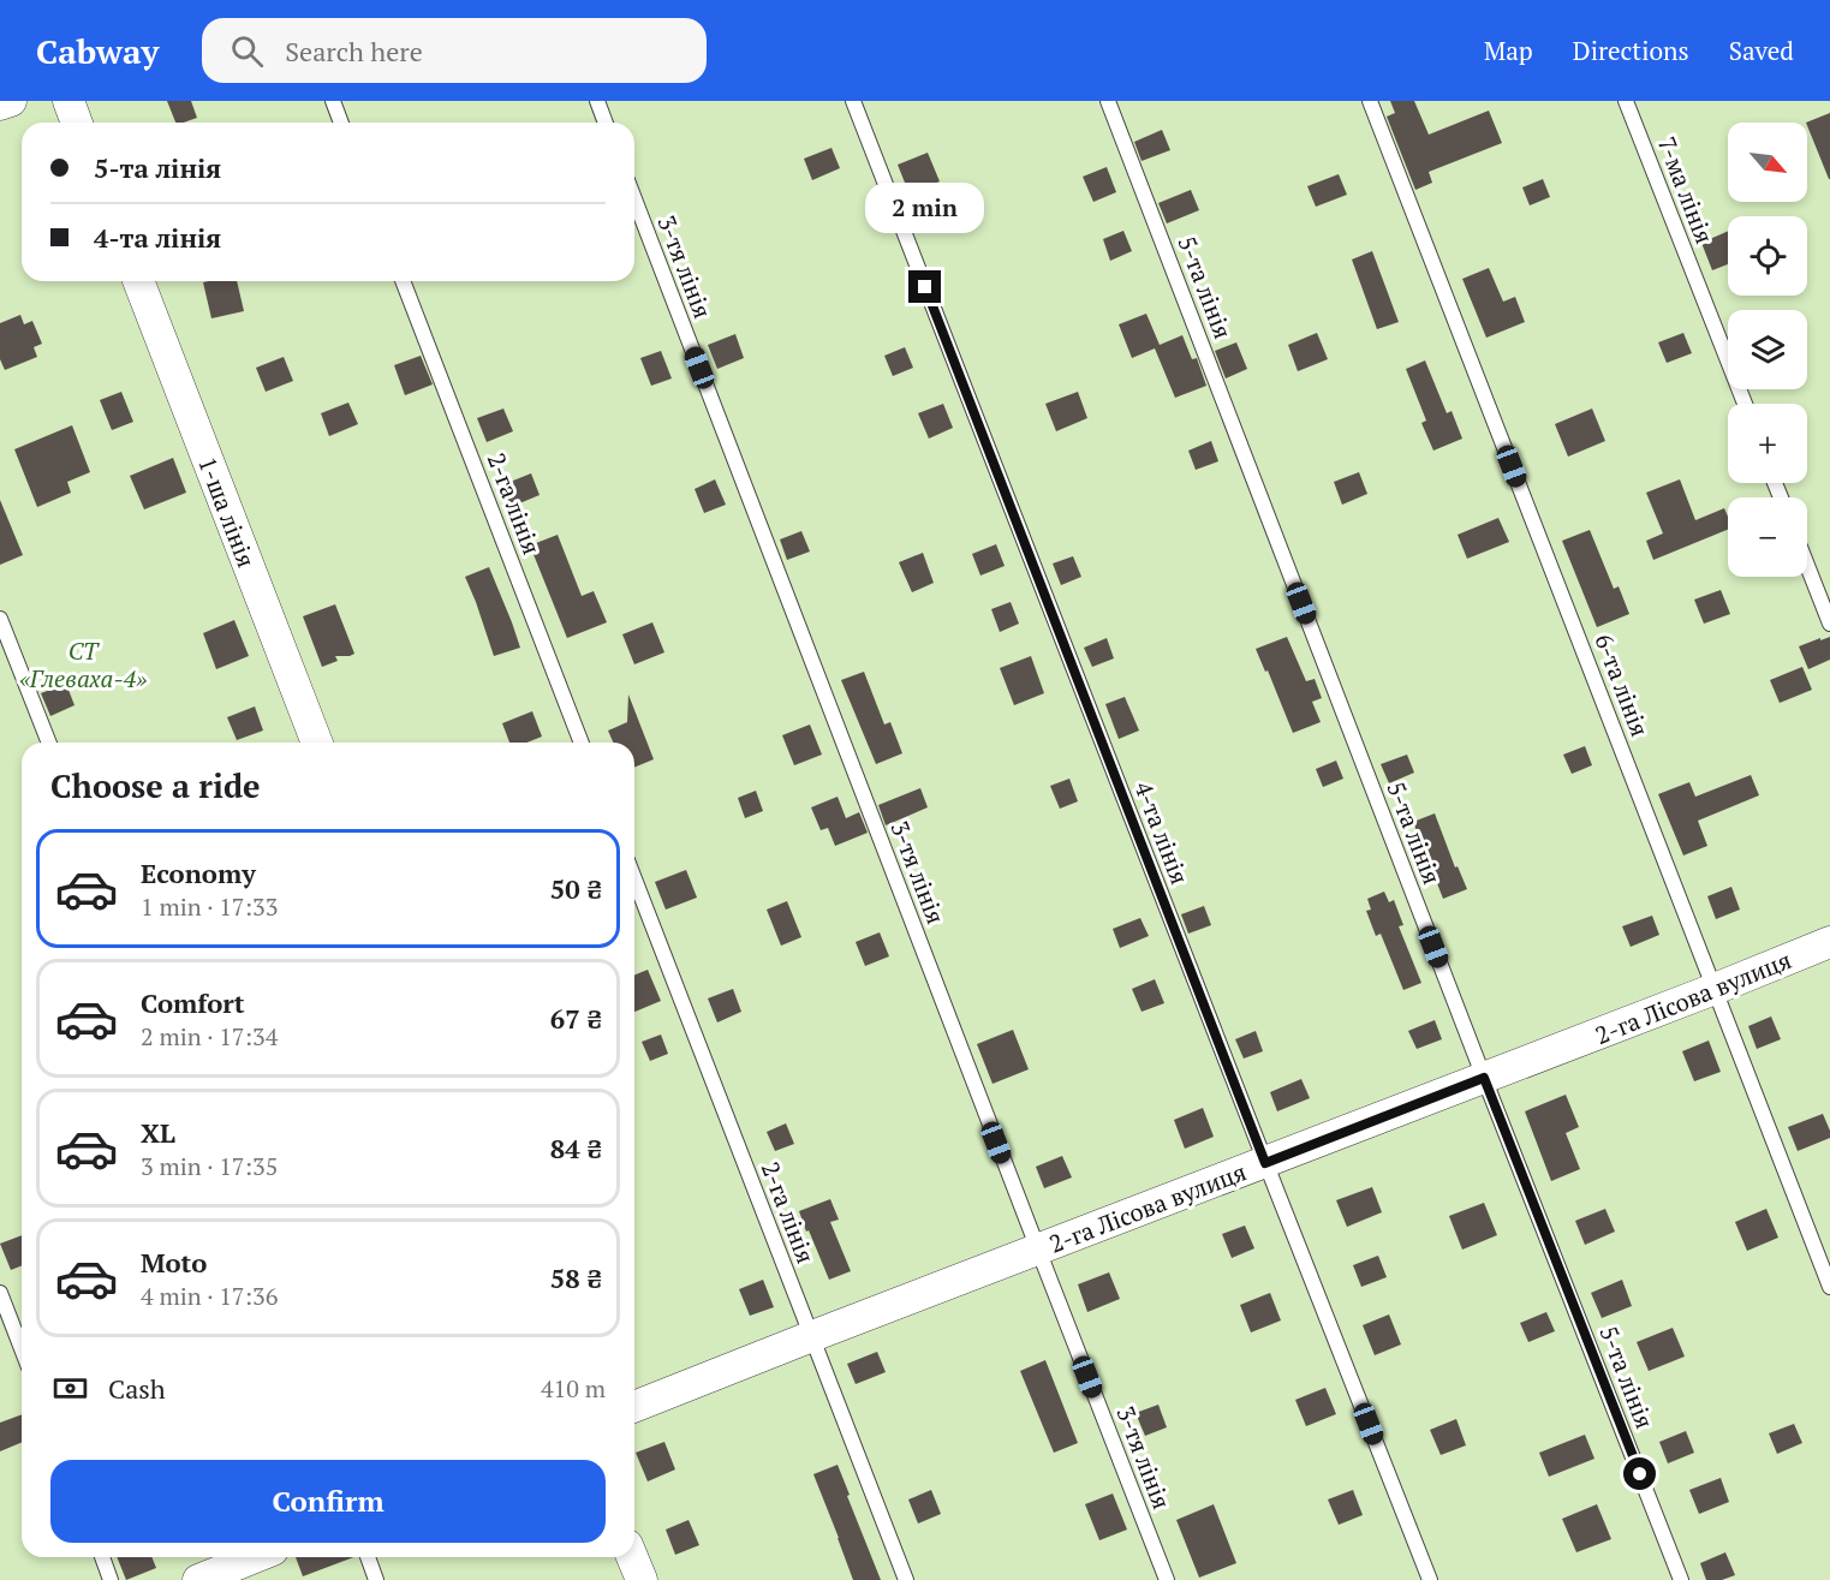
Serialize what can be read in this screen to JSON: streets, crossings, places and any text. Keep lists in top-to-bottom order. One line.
{"streets":{"street":["1-ша лінія","2-га Лісова вулиця"],"lane":["7-ма лінія","3-тя лінія","5-та лінія","2-га лінія","6-та лінія","4-та лінія"]},"crossings":[["3-тя лінія","2-га Лісова вулиця"],["5-та лінія","2-га Лісова вулиця"],["2-га лінія","2-га Лісова вулиця"],["6-та лінія","2-га Лісова вулиця"],["4-та лінія","2-га Лісова вулиця"]],"parks":["СТ «Глеваха-4»"],"north":"bottom right","page":{"header":"Cabway","search":"Search here","nav":["Map","Directions","Saved"],"map_buttons":["+","−"],"banner":["5-та лінія","4-та лінія"],"bubble":"2 min","heading":"Choose a ride","list":[{"name":"Economy","note":"1 min · 17:33","value":"50 ₴"},{"name":"Comfort","note":"2 min · 17:34","value":"67 ₴"},{"name":"XL","note":"3 min · 17:35","value":"84 ₴"},{"name":"Moto","note":"4 min · 17:36","value":"58 ₴"}],"pay":["Cash","410 m"],"buttons":"Confirm"}}
